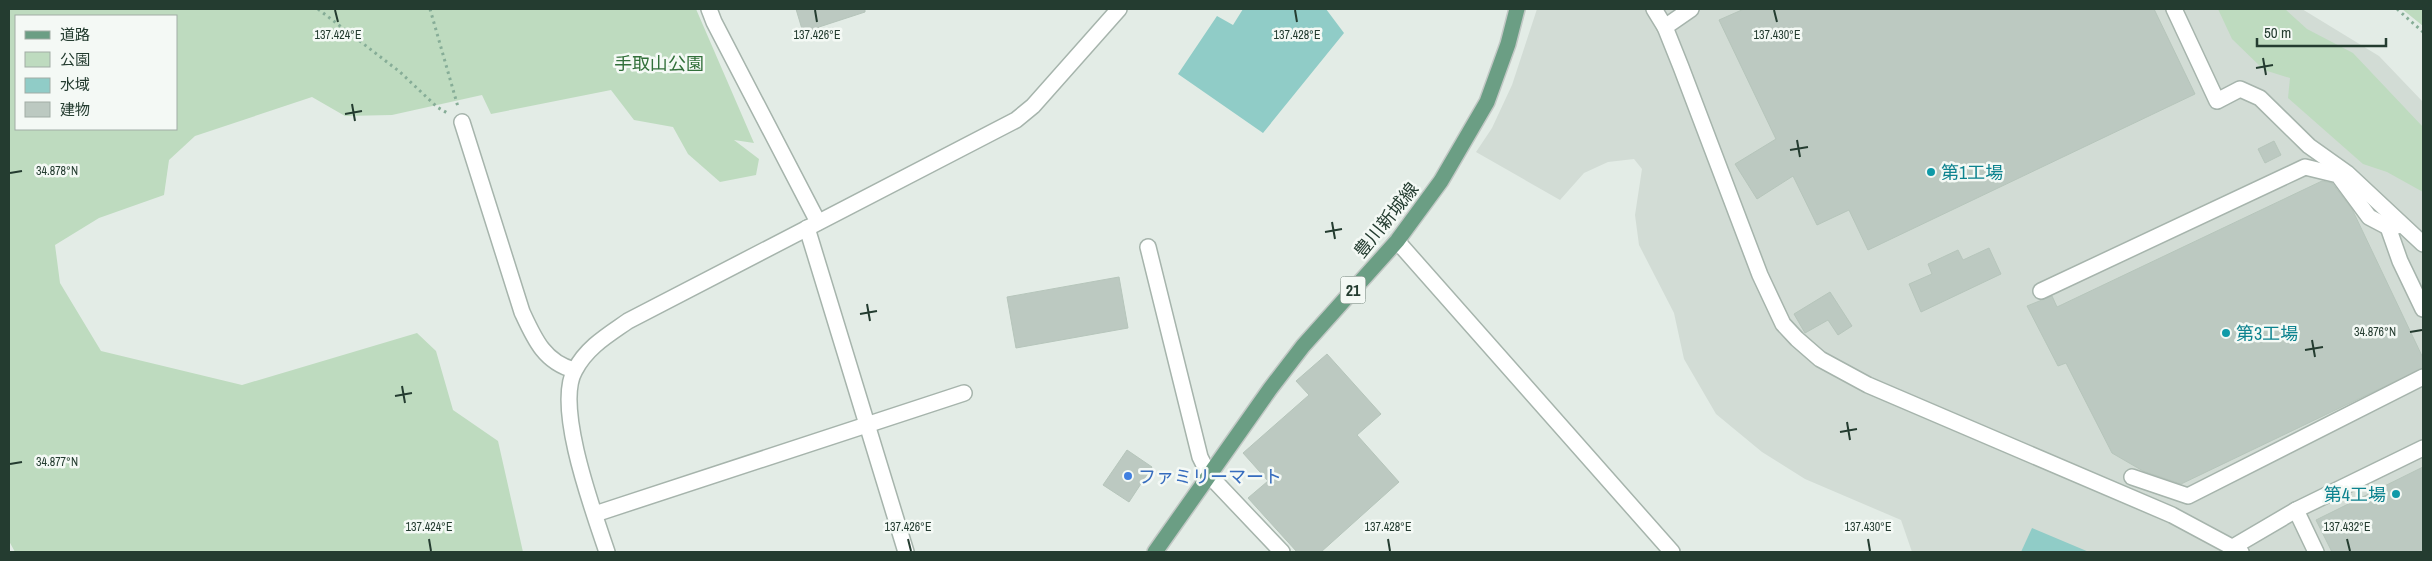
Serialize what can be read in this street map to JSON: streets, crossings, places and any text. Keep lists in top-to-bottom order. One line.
{"streets":{"main road":["豊川新城線","21"]},"parks":["手取山公園"],"places":["第1工場","第3工場","ファミリーマート","第4工場"],"legend":["道路","公園","水域","建物"],"scale_bar":"50 m","coordinates":["137.424°E","137.426°E","137.428°E","137.430°E","34.878°N","34.876°N","34.877°N","137.432°E"]}
